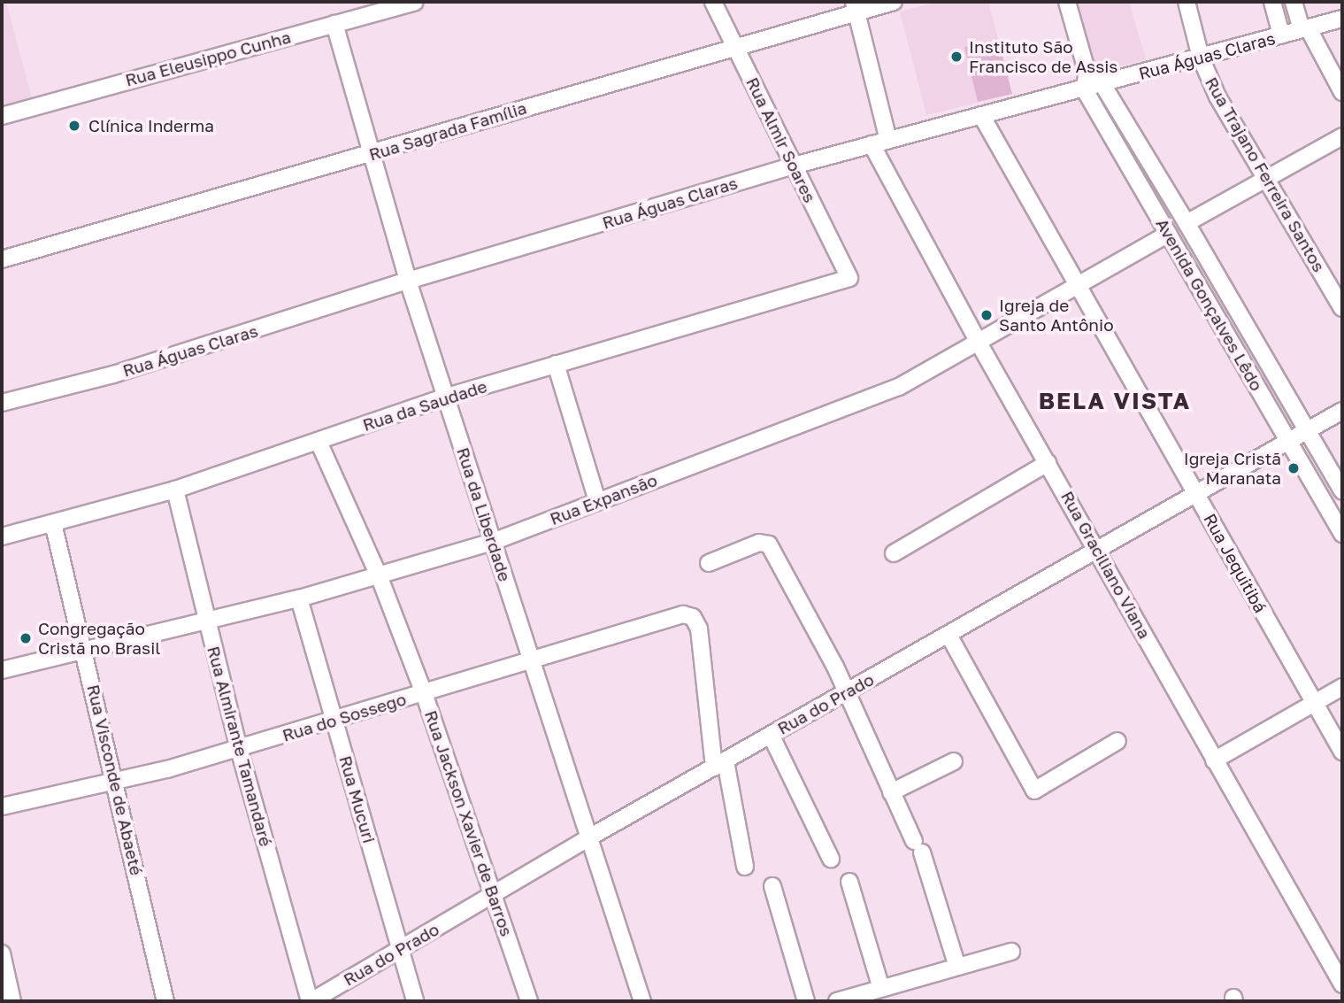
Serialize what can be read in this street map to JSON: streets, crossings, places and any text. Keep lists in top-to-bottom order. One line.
{"streets":{"street":["Rua Águas Claras","Rua Eleusippo Cunha","Rua Sagrada Família","Rua Almir Soares","Rua Trajano Ferreira Santos","Avenida Gonçalves Lêdo","Rua da Saudade","Rua Expansão","Rua da Liberdade","Rua Jequitibá","Rua Graciliano Viana","Rua do Prado","Rua do Sossego","Rua Almirante Tamandaré","Rua Visconde de Abaeté","Rua Mucuri","Rua Jackson Xavier de Barros"]},"crossings":[["Rua Águas Claras","Rua Almir Soares"],["Rua Águas Claras","Rua Trajano Ferreira Santos"],["Rua Águas Claras","Avenida Gonçalves Lêdo"],["Rua Águas Claras","Rua da Liberdade"],["Rua Águas Claras","Rua Jequitibá"],["Rua Águas Claras","Rua Graciliano Viana"],["Rua Eleusippo Cunha","Rua da Liberdade"],["Rua Sagrada Família","Rua Almir Soares"],["Rua Sagrada Família","Rua da Liberdade"],["Rua Almir Soares","Rua da Saudade"],["Avenida Gonçalves Lêdo","Rua Expansão"],["Avenida Gonçalves Lêdo","Rua do Prado"],["Rua da Saudade","Rua da Liberdade"],["Rua da Saudade","Rua Almirante Tamandaré"],["Rua da Saudade","Rua Visconde de Abaeté"],["Rua da Saudade","Rua Jackson Xavier de Barros"],["Rua Expansão","Rua da Liberdade"],["Rua Expansão","Rua Jequitibá"],["Rua Expansão","Rua Graciliano Viana"],["Rua Expansão","Rua Almirante Tamandaré"],["Rua Expansão","Rua Visconde de Abaeté"],["Rua Expansão","Rua Mucuri"],["Rua Expansão","Rua Jackson Xavier de Barros"],["Rua da Liberdade","Rua do Prado"],["Rua da Liberdade","Rua do Sossego"],["Rua Jequitibá","Rua do Prado"],["Rua Graciliano Viana","Rua do Prado"],["Rua do Prado","Rua do Sossego"],["Rua do Prado","Rua Almirante Tamandaré"],["Rua do Prado","Rua Mucuri"],["Rua do Prado","Rua Jackson Xavier de Barros"],["Rua do Sossego","Rua Almirante Tamandaré"],["Rua do Sossego","Rua Visconde de Abaeté"],["Rua do Sossego","Rua Mucuri"],["Rua do Sossego","Rua Jackson Xavier de Barros"]],"districts":["BELA VISTA"],"places":["Instituto São Francisco de Assis","Clínica Inderma","Igreja de Santo Antônio","Igreja Cristã Maranata","Congregação Cristã no Brasil"]}
